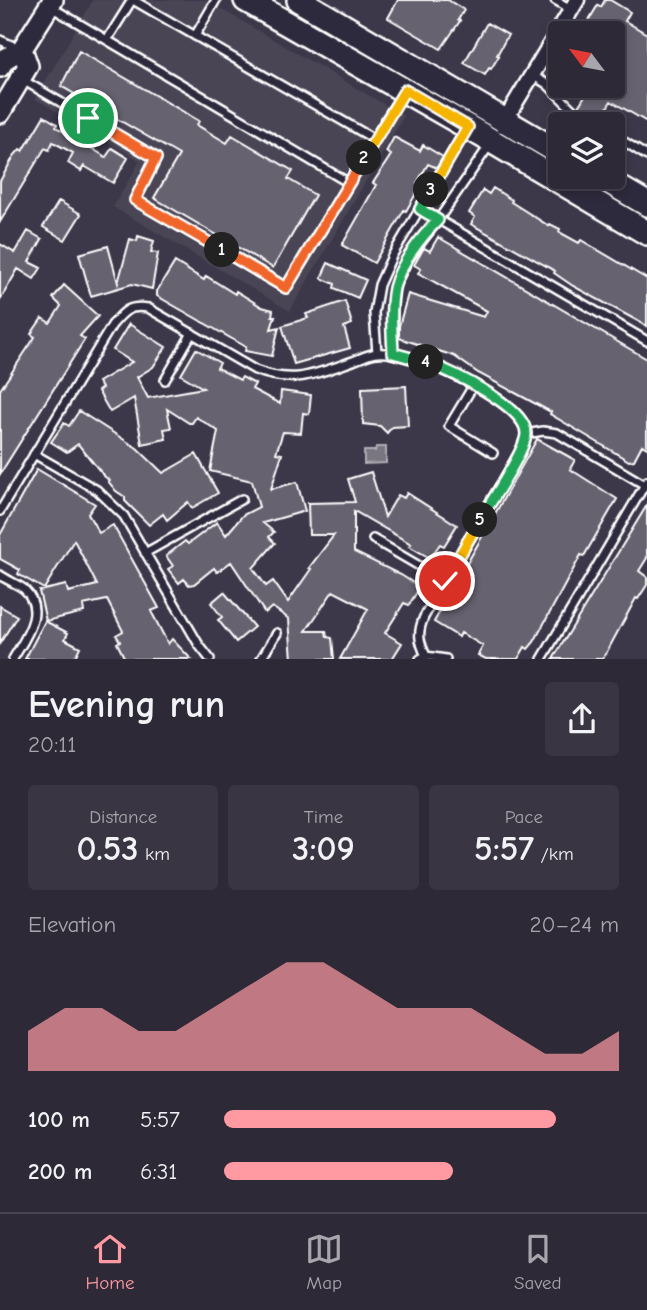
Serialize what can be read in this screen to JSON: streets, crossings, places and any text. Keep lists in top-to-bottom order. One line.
{"north":"top left","page":{"pins":["2","3","1","4","5"],"heading":["Evening run","20:11"],"stats":[["Distance","0.53 km"],["Time","3:09"],["Pace","5:57 /km"]],"chart":["Elevation","20–24 m"],"list":[{"name":"100 m","note":"5:57"},{"name":"200 m","note":"6:31"}],"tabs":["Home","Map","Saved"]}}
